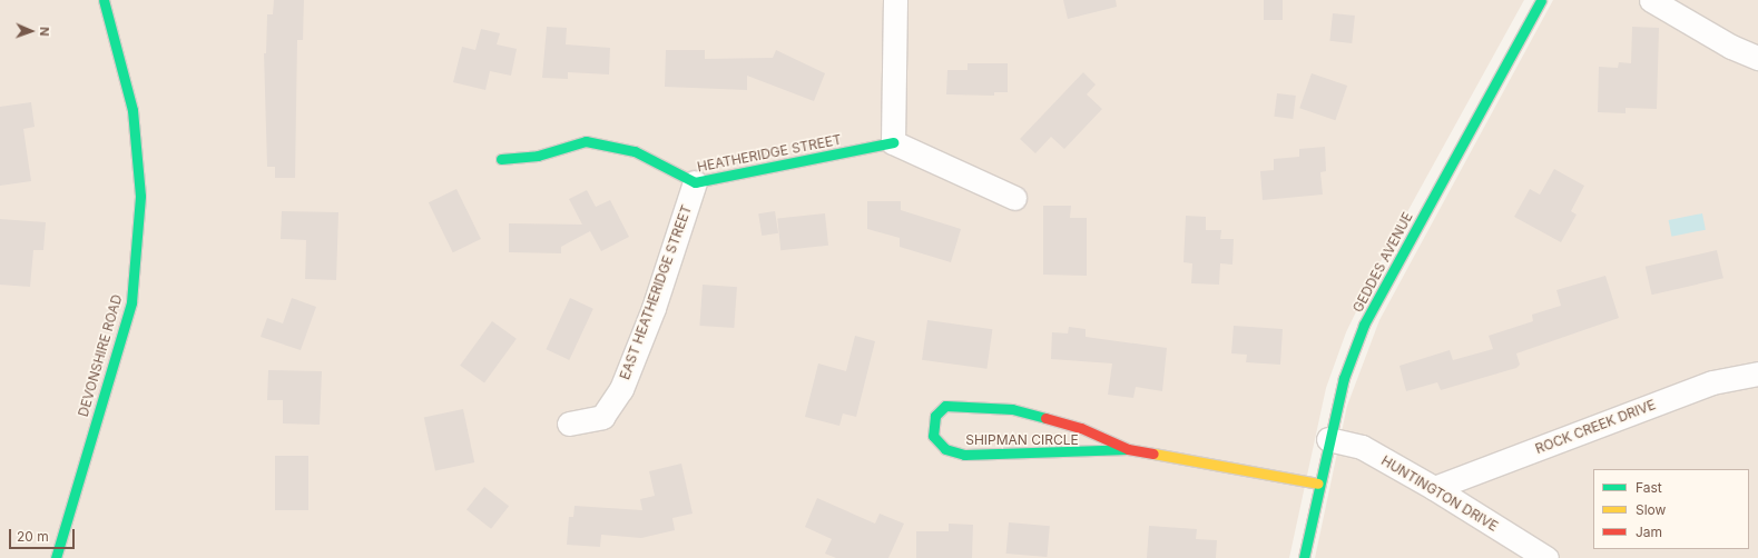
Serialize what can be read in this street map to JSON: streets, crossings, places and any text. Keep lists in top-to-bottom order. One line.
{"streets":{"street":["HEATHERIDGE STREET","GEDDES AVENUE","EAST HEATHERIDGE STREET","DEVONSHIRE ROAD","ROCK CREEK DRIVE","SHIPMAN CIRCLE","HUNTINGTON DRIVE"]},"crossings":[["HEATHERIDGE STREET","EAST HEATHERIDGE STREET"],["GEDDES AVENUE","SHIPMAN CIRCLE"],["GEDDES AVENUE","HUNTINGTON DRIVE"],["ROCK CREEK DRIVE","HUNTINGTON DRIVE"]],"legend":["Fast","Slow","Jam"],"scale_bar":"20 m","north":"right"}
